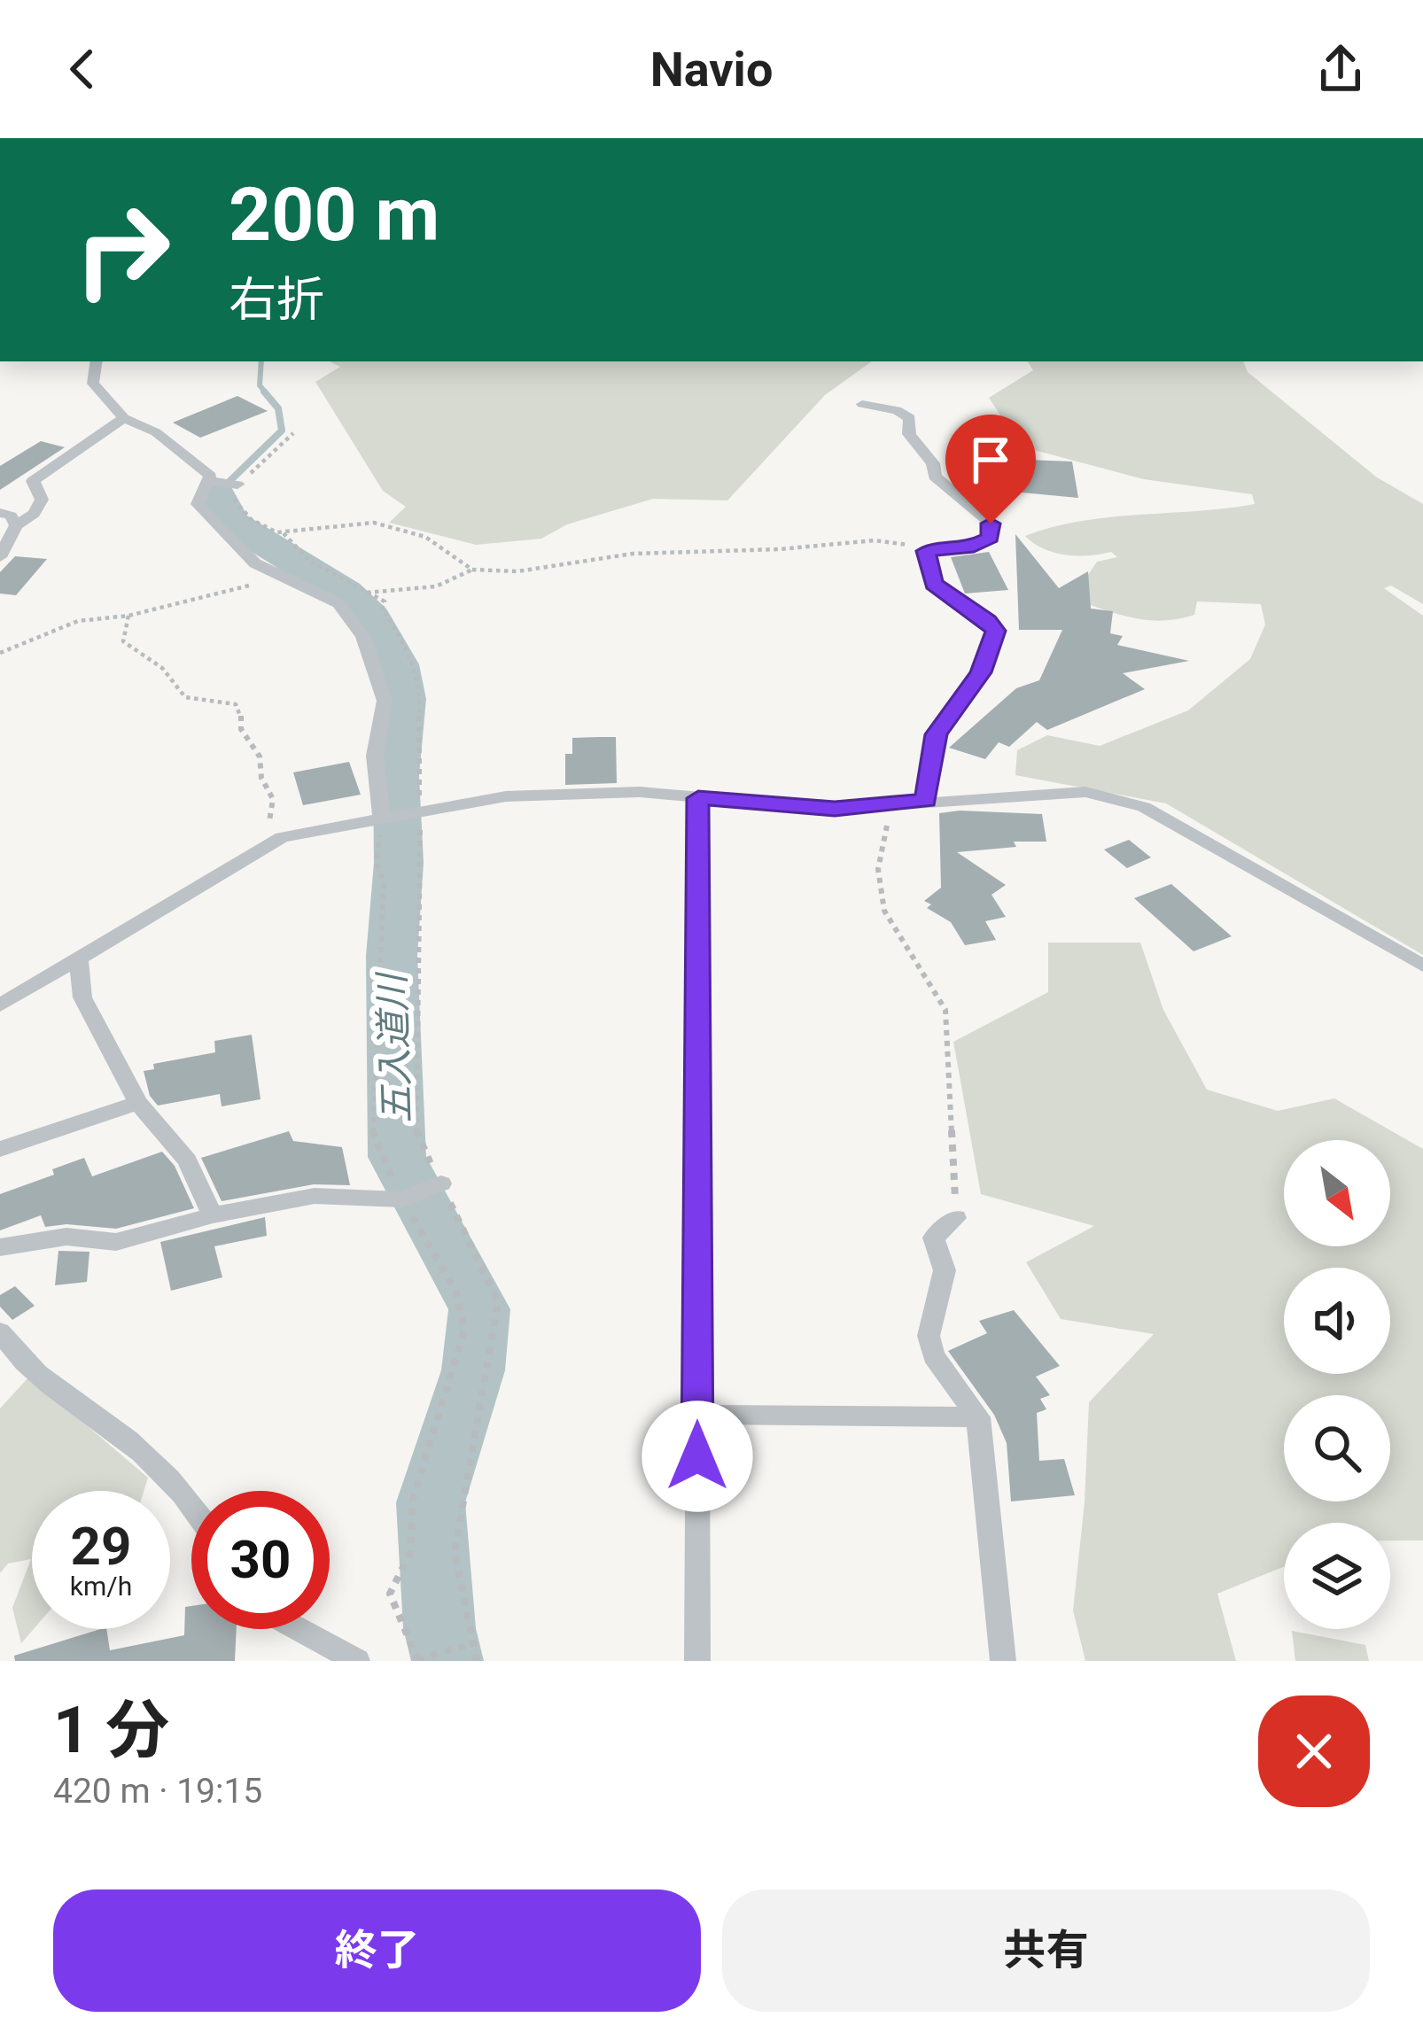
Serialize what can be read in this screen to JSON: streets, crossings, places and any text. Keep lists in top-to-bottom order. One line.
{"water":["五入道川"],"north":"bottom right","page":{"header":"Navio","turn":["200 m","右折"],"speed":"29 km/h","limit":"30","heading":["1 分","420 m · 19:15"],"buttons":["終了","共有"]}}
